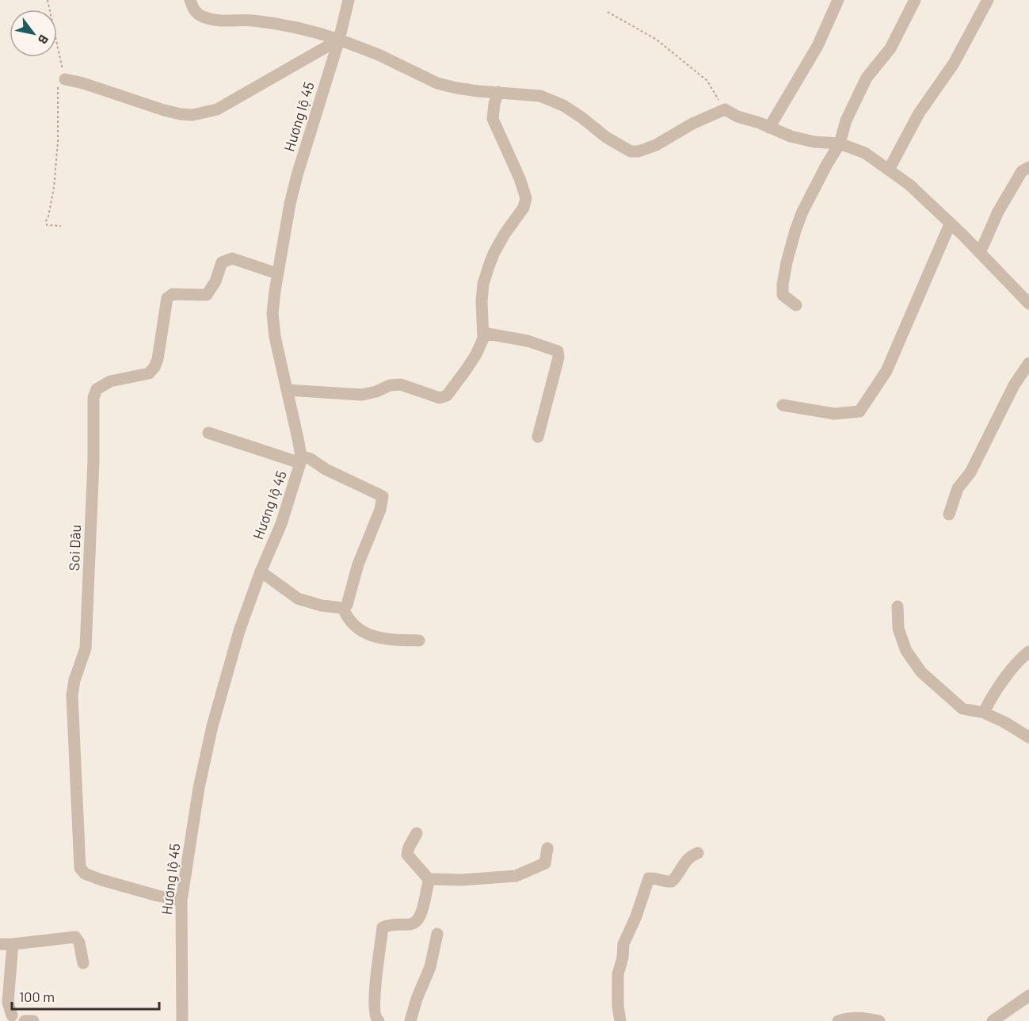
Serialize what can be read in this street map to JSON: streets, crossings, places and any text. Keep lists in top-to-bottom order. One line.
{"streets":{"street":["Hương lộ 45","Soi Dâu"]},"crossings":[["Hương lộ 45","Soi Dâu"]],"scale_bar":"100 m","north":"bottom right"}
